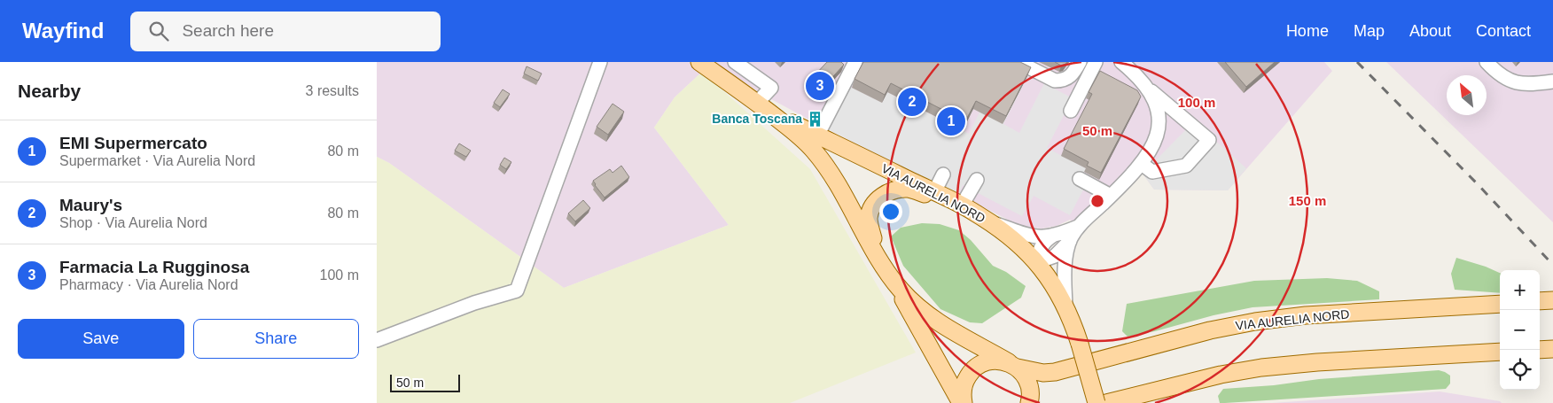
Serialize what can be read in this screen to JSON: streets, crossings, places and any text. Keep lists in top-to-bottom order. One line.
{"streets":{"main road":["VIA AURELIA NORD"]},"places":{"building":["Banca Toscana"]},"scale_bar":"50 m","north":"top left","page":{"header":"Wayfind","search":"Search here","nav":["Home","Map","About","Contact"],"heading":["Nearby","3 results"],"pins":["3","2","1"],"list":[{"mark":"1","name":"EMI Supermercato","note":"Supermarket · Via Aurelia Nord","value":"80 m"},{"mark":"2","name":"Maury's","note":"Shop · Via Aurelia Nord","value":"80 m"},{"mark":"3","name":"Farmacia La Rugginosa","note":"Pharmacy · Via Aurelia Nord","value":"100 m"}],"map_buttons":["+","−"],"buttons":["Save","Share"],"scale":"50 m"},"rings":["100 m","50 m","150 m"]}
